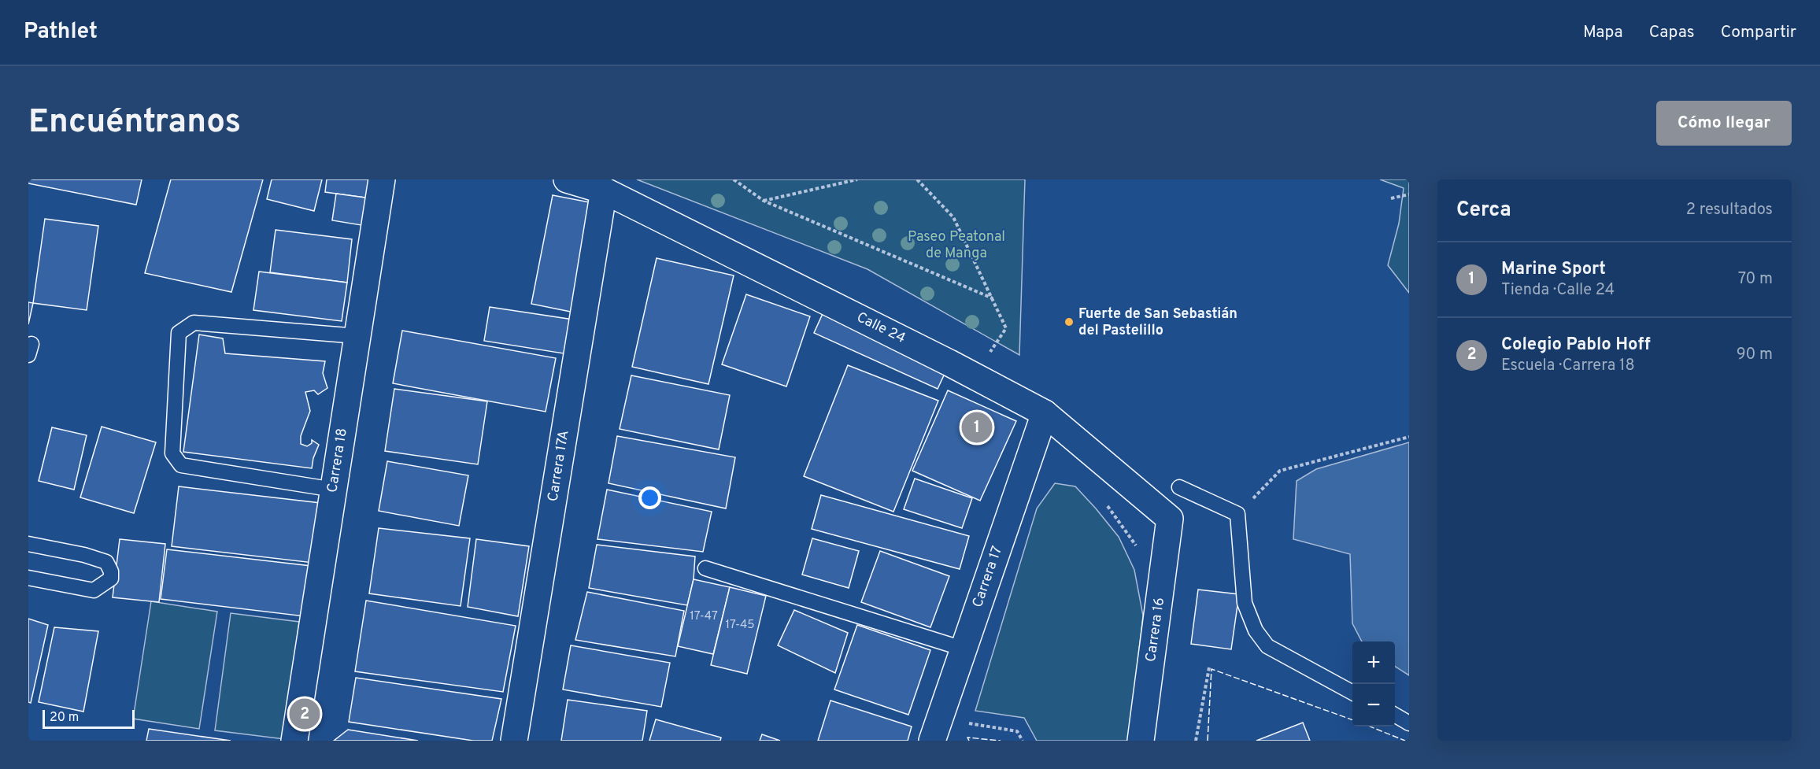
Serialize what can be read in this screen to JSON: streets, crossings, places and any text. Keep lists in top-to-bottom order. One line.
{"streets":{"street":["Calle 24","Carrera 18","Carrera 17A","Carrera 17","Carrera 16"]},"crossings":[["Calle 24","Carrera 17A"],["Calle 24","Carrera 17"],["Calle 24","Carrera 16"]],"parks":["Paseo Peatonal de Manga"],"places":["Fuerte de San Sebastián del Pastelillo"],"house_numbers":["17-47","17-45"],"scale_bar":"20 m","page":{"header":"Pathlet","nav":["Mapa","Capas","Compartir"],"buttons":"Cómo llegar","title":"Encuéntranos","heading":["Cerca","2 resultados"],"list":[{"mark":"1","name":"Marine Sport","note":"Tienda · Calle 24","value":"70 m"},{"mark":"2","name":"Colegio Pablo Hoff","note":"Escuela · Carrera 18","value":"90 m"}],"pins":["1","2"],"map_buttons":["+","−"],"scale":"20 m"}}
